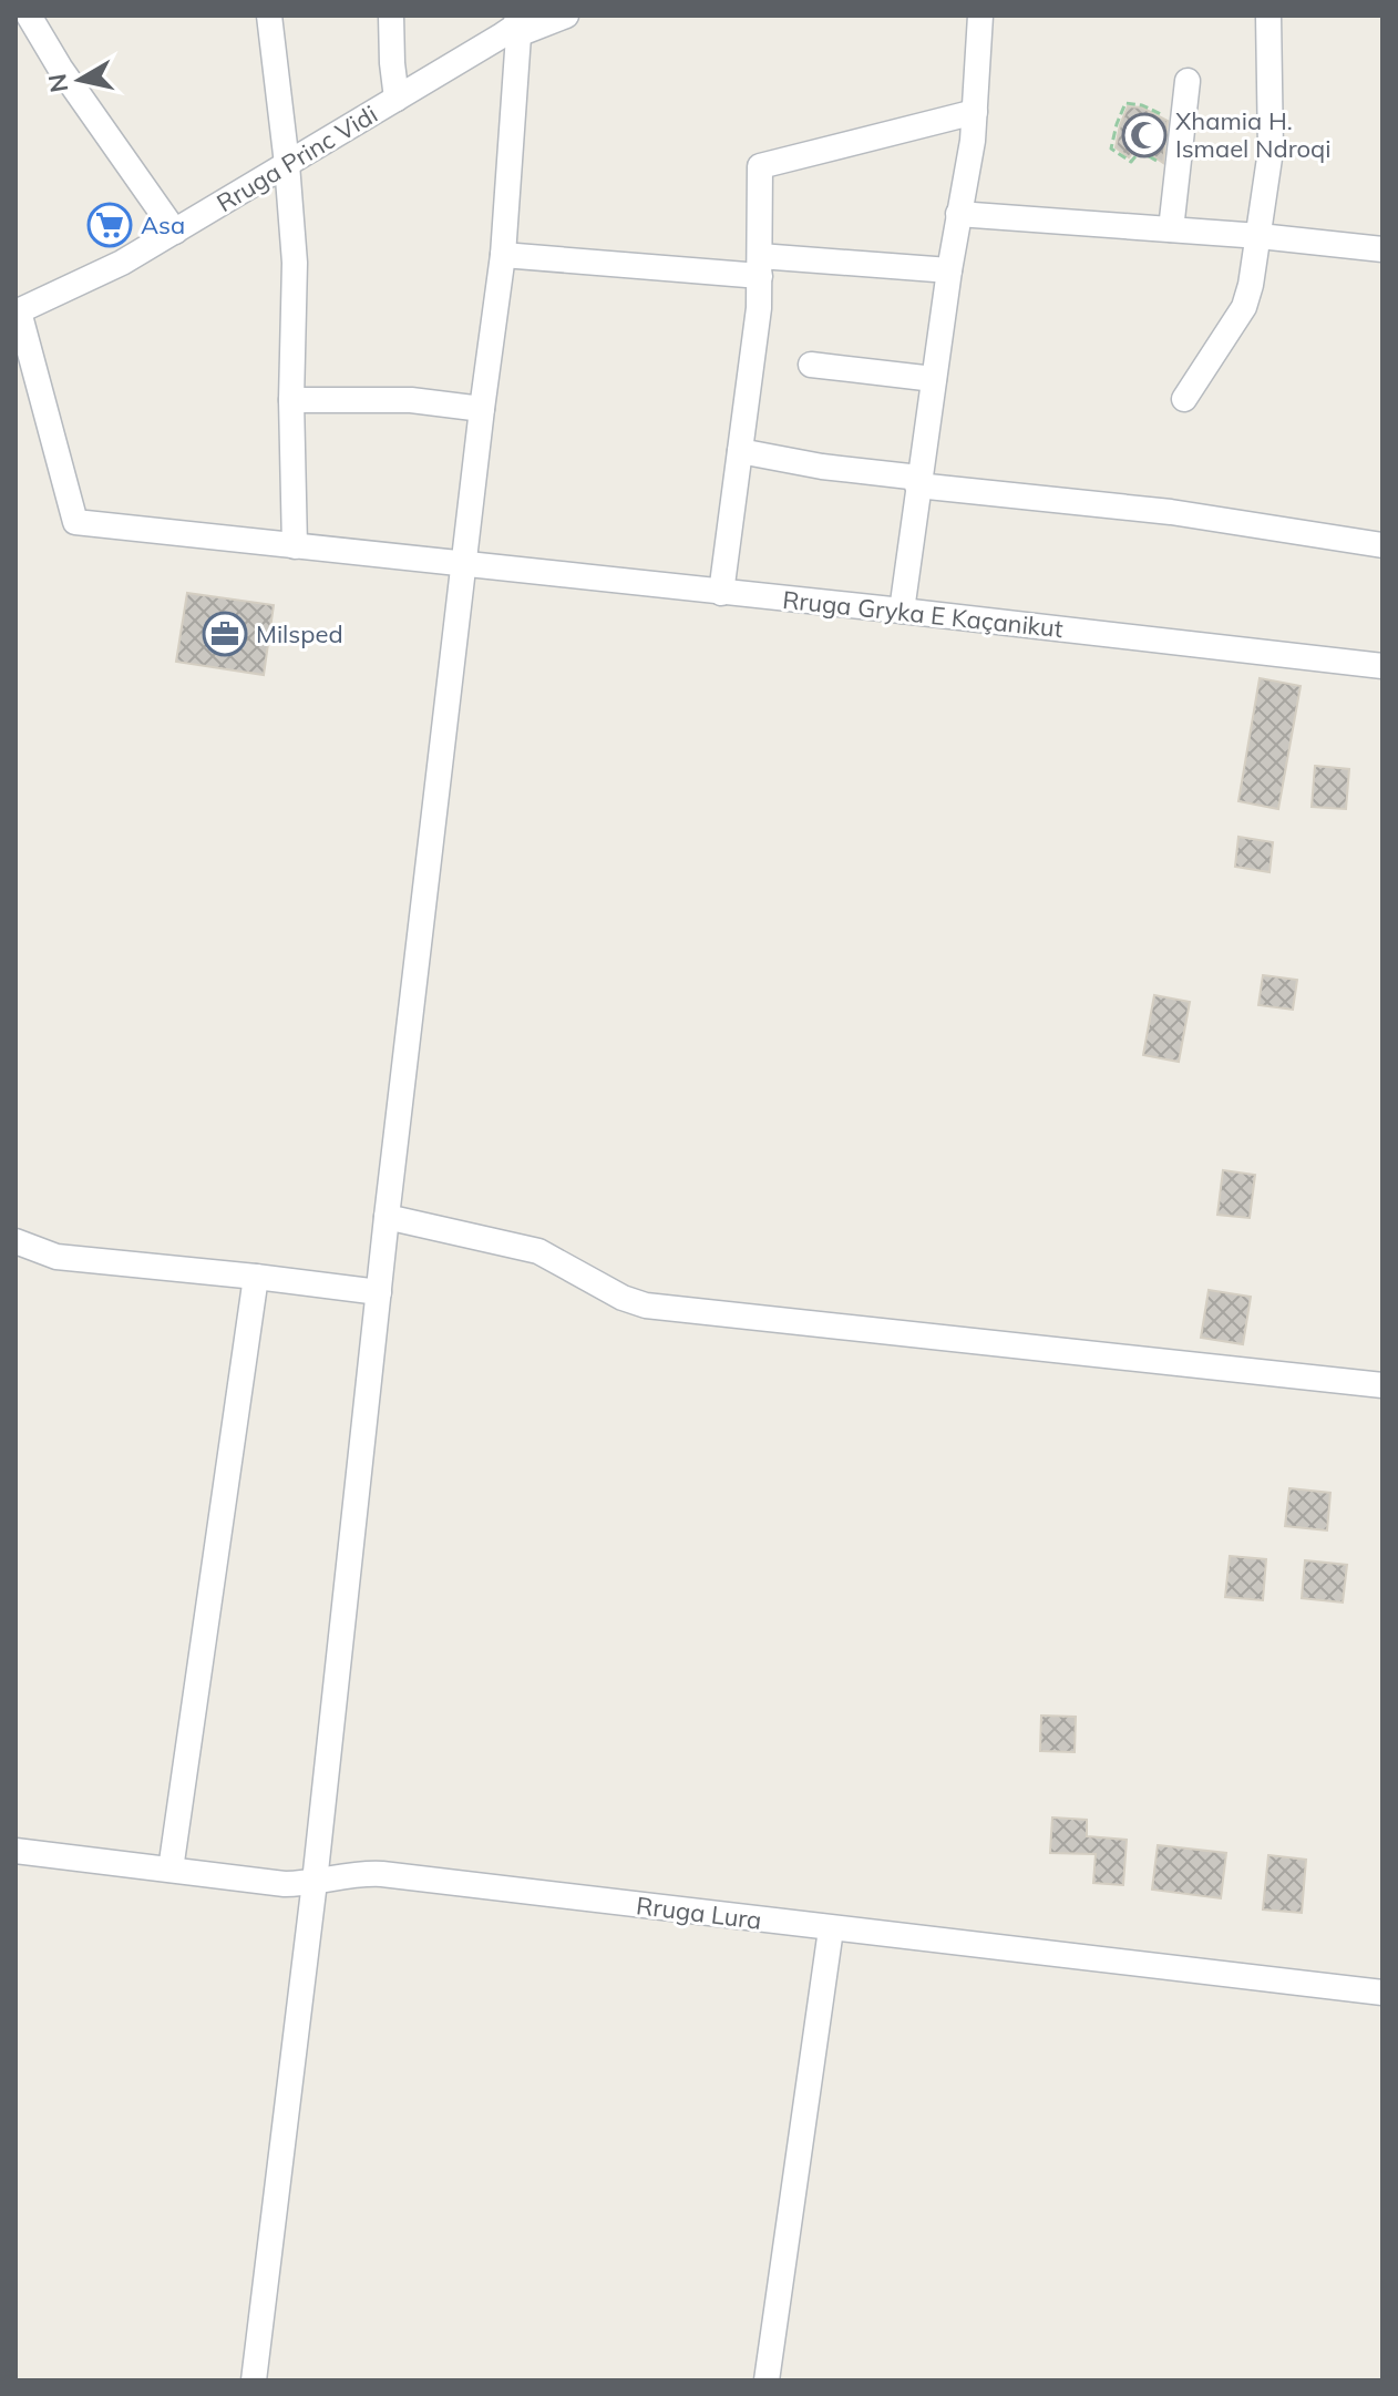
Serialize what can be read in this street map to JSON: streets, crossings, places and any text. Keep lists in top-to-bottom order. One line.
{"streets":{"street":["Rruga Princ Vidi","Rruga Gryka E Kaçanikut","Rruga Lura"]},"crossings":[["Rruga Princ Vidi","Rruga Gryka E Kaçanikut"]],"places":{"mosque":["Xhamia H. Ismael Ndroqi"],"supermarket":["Asa"],"office":["Milsped"]},"north":"left"}
